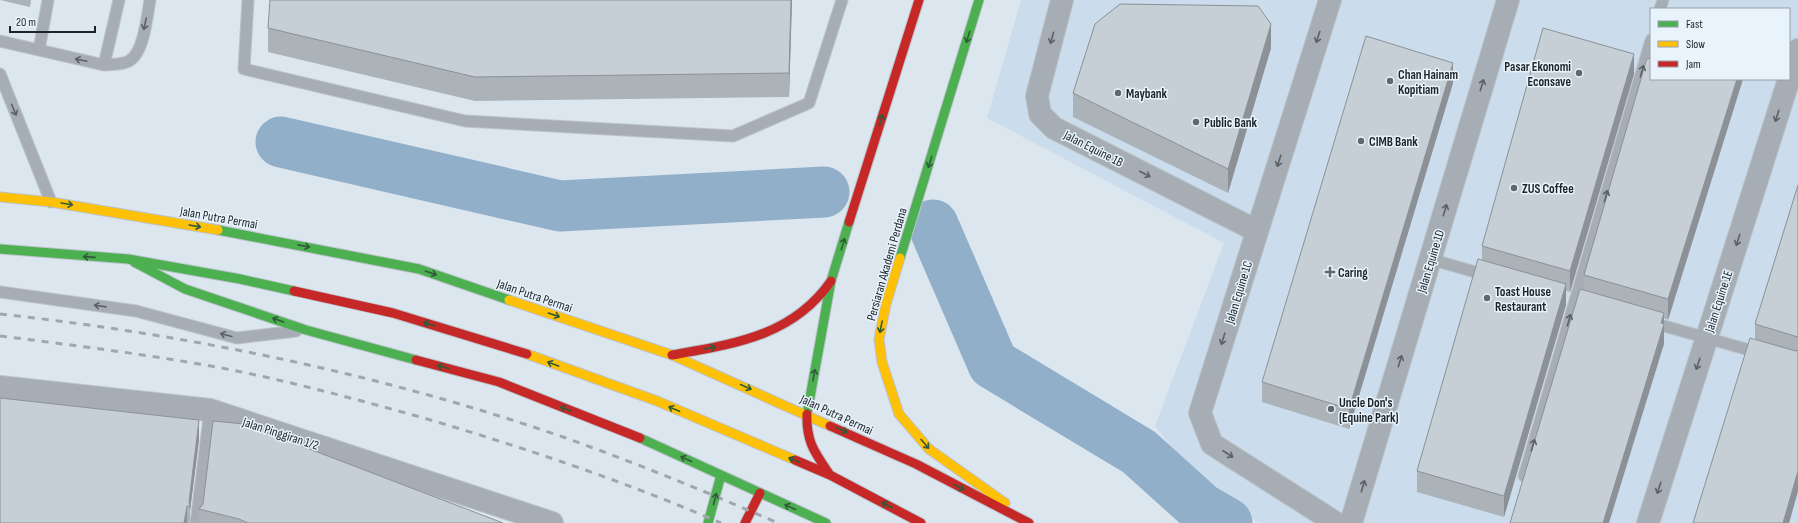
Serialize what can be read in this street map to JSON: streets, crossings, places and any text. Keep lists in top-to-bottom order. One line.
{"streets":{"main road":["Jalan Putra Permai","Persiaran Akademi Perdana"],"street":["Jalan Equine 1B","Jalan Equine 1D","Jalan Equine 1C","Jalan Equine 1E","Jalan Pinggiran 1/2"]},"crossings":[["Jalan Equine 1B","Jalan Equine 1C"]],"one_way":["Jalan Equine 1B","Jalan Equine 1D","Jalan Equine 1C","Jalan Equine 1E"],"places":{"other":["Pasar Ekonomi Econsave","Chan Hainam Kopitiam","Maybank","Public Bank","CIMB Bank","ZUS Coffee","Toast House Restaurant","Uncle Don's (Equine Park)"],"health":["Caring"]},"legend":["Fast","Slow","Jam"],"scale_bar":"20 m"}
